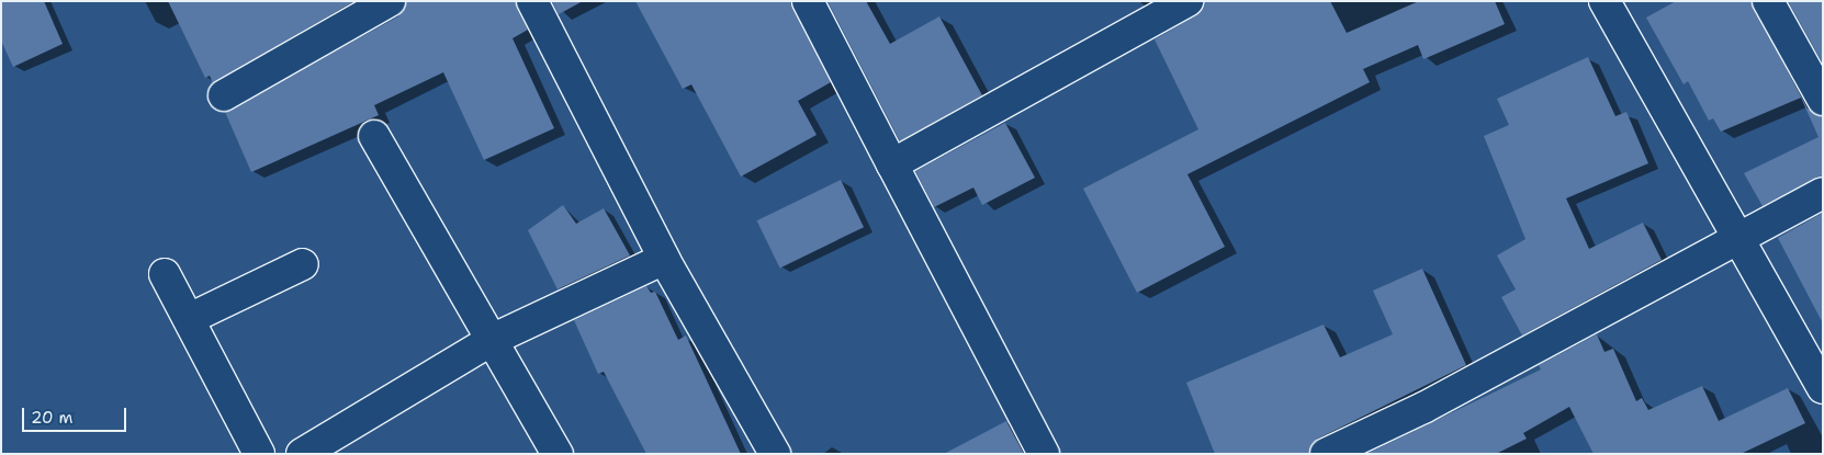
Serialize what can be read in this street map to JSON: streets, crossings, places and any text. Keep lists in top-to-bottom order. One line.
{"scale_bar":"20 m"}
